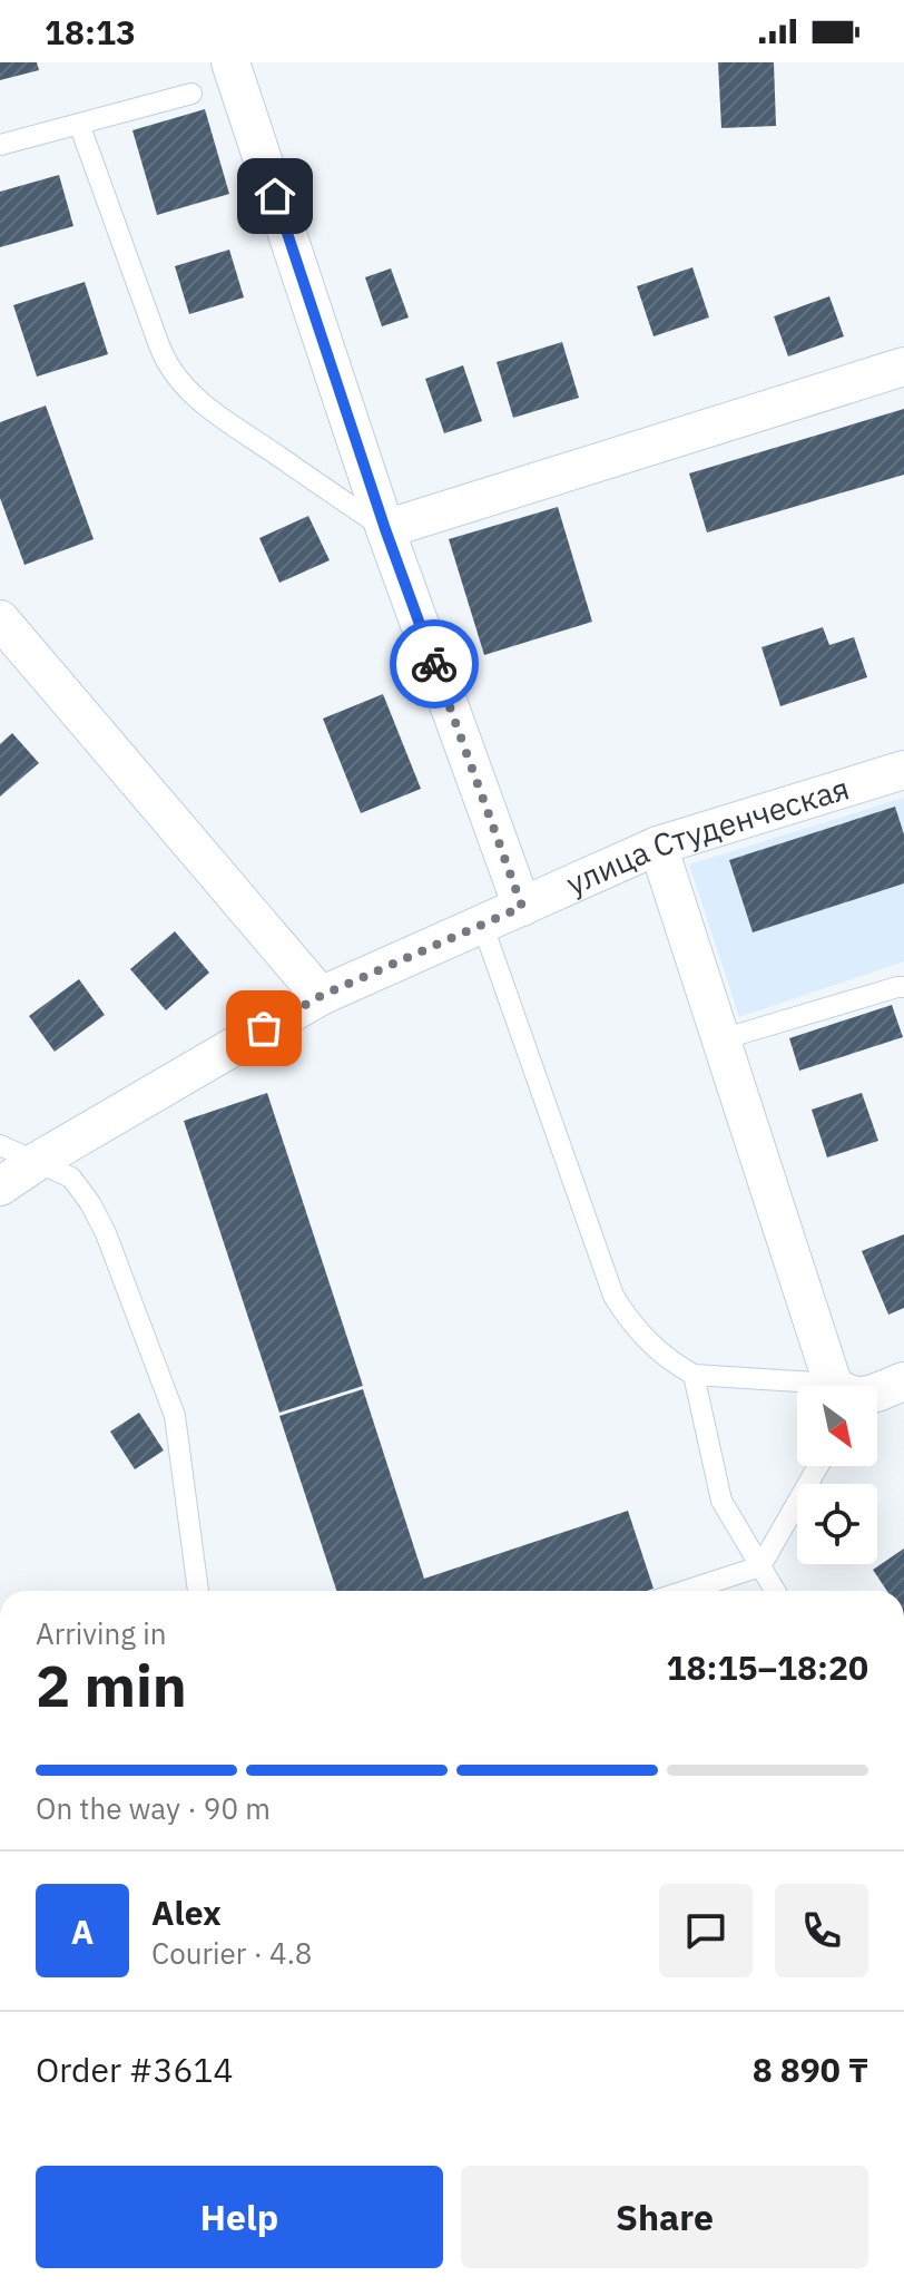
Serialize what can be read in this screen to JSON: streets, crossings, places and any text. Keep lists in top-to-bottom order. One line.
{"streets":{"street":["улица Студенческая"]},"north":"bottom right","page":{"status":"18:13","heading":["2 min","Arriving in","18:15–18:20"],"panel":["Alex","Courier · 4.8","Order #3614","8 890 ₸"],"bar":"On the way · 90 m","round":"A","buttons":["Help","Share"]}}
